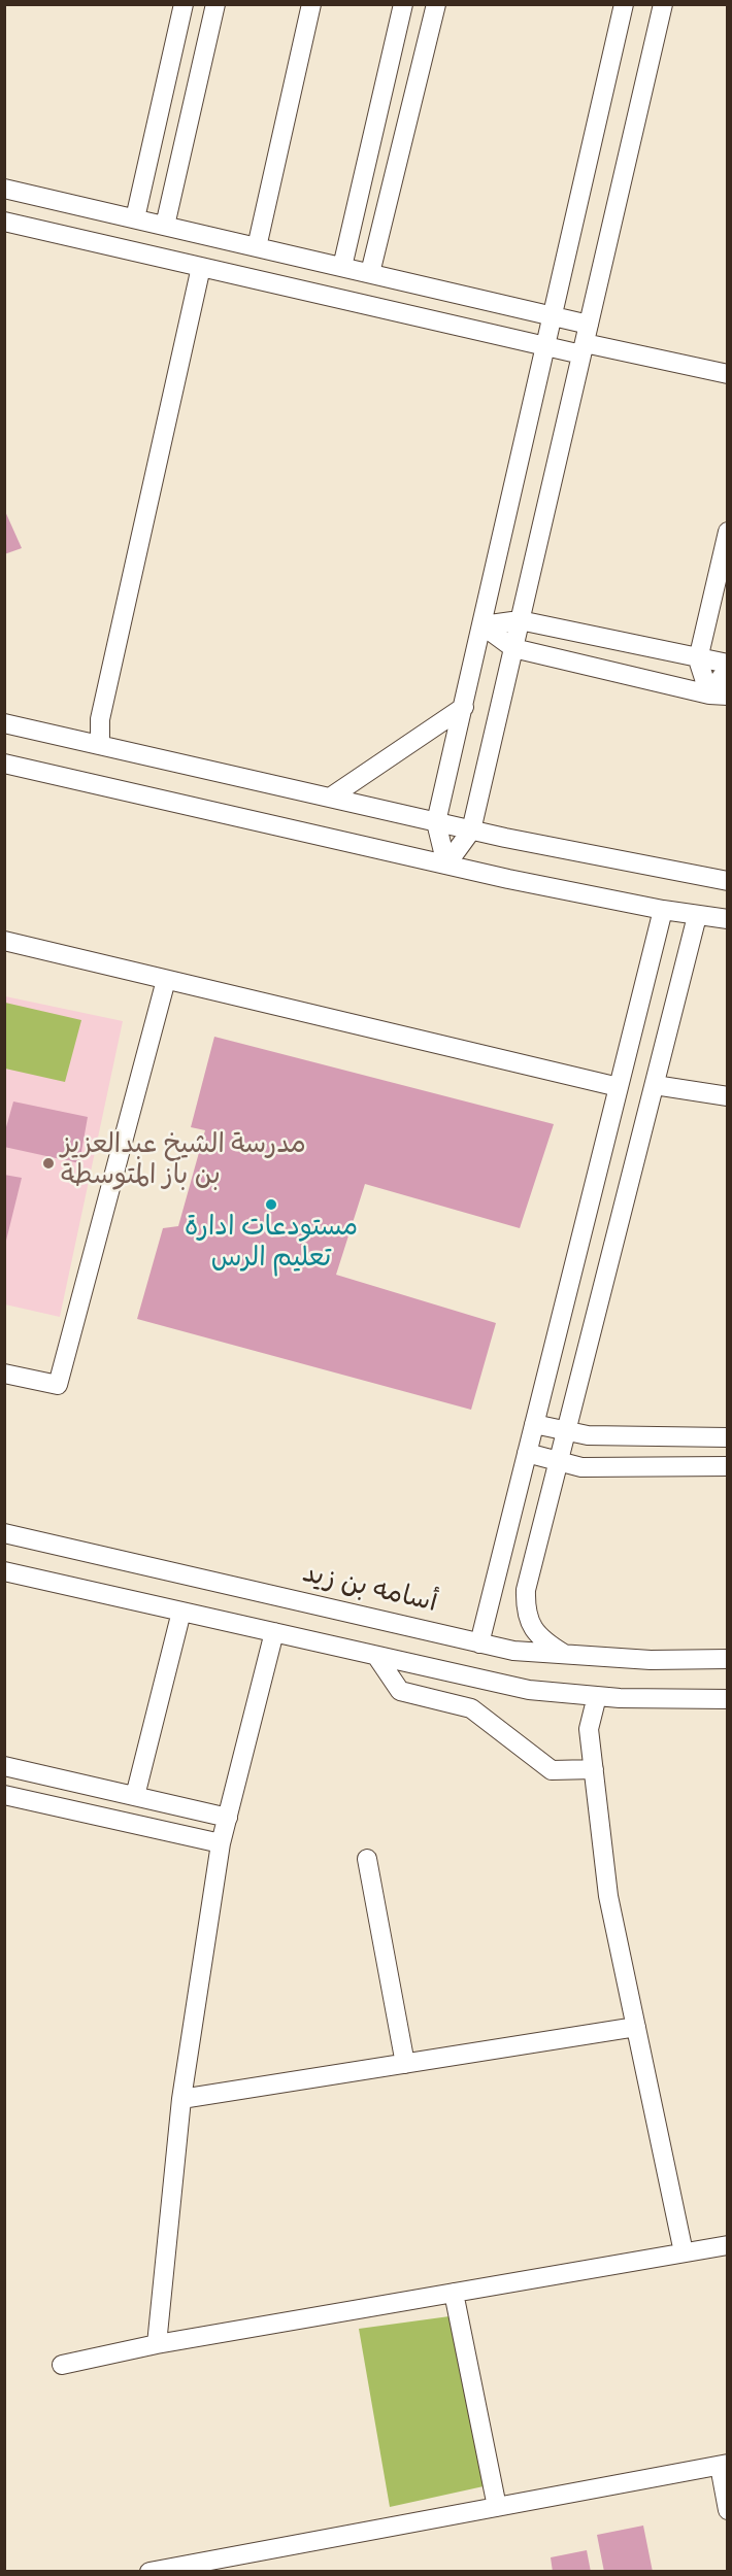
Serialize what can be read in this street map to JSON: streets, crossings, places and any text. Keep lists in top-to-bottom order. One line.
{"streets":{"street":["أسامه بن زيد"]},"places":["مدرسة الشيخ عبدالعزيز بن باز المتوسطة","مستودعات ادارة تعليم الرس"]}
